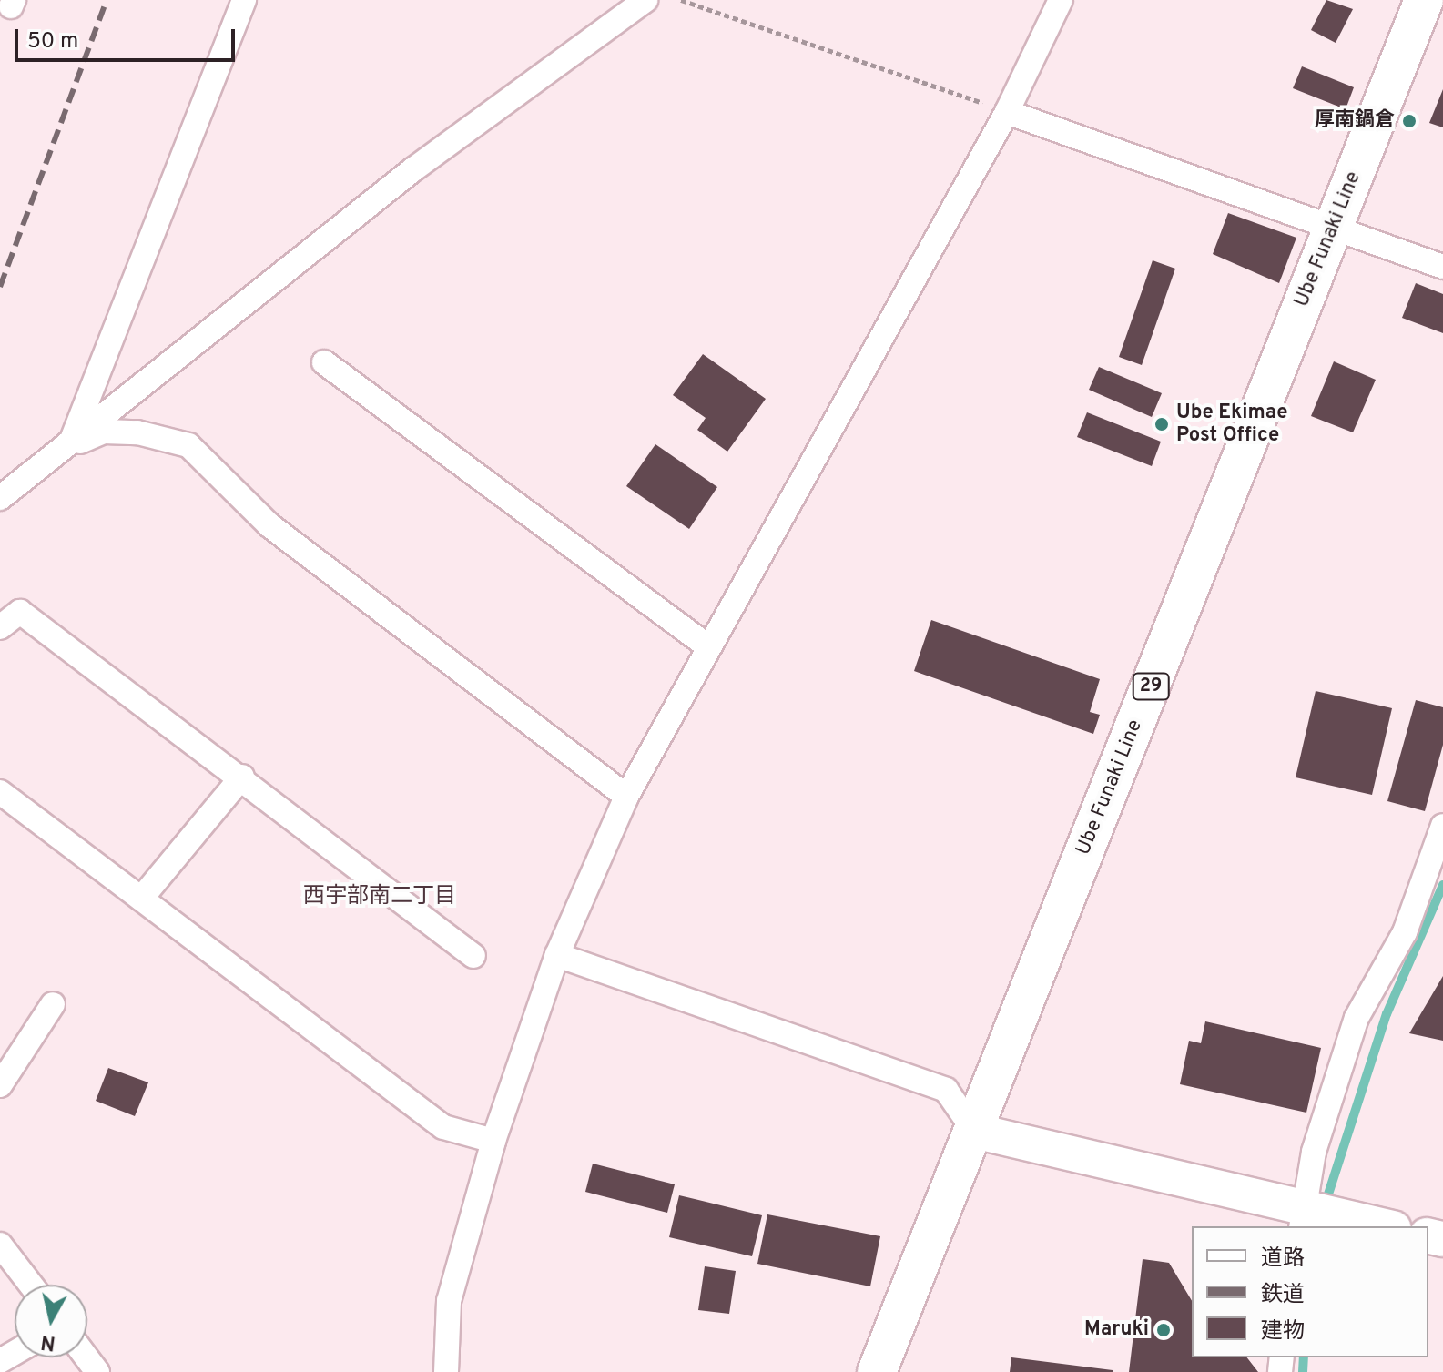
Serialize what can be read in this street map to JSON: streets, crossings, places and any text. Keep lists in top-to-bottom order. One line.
{"streets":{"main road":["Ube Funaki Line","29"]},"districts":["西宇部南二丁目"],"places":["厚南鍋倉","Ube Ekimae Post Office","Maruki"],"legend":["道路","鉄道","建物"],"scale_bar":"50 m","north":"bottom"}
